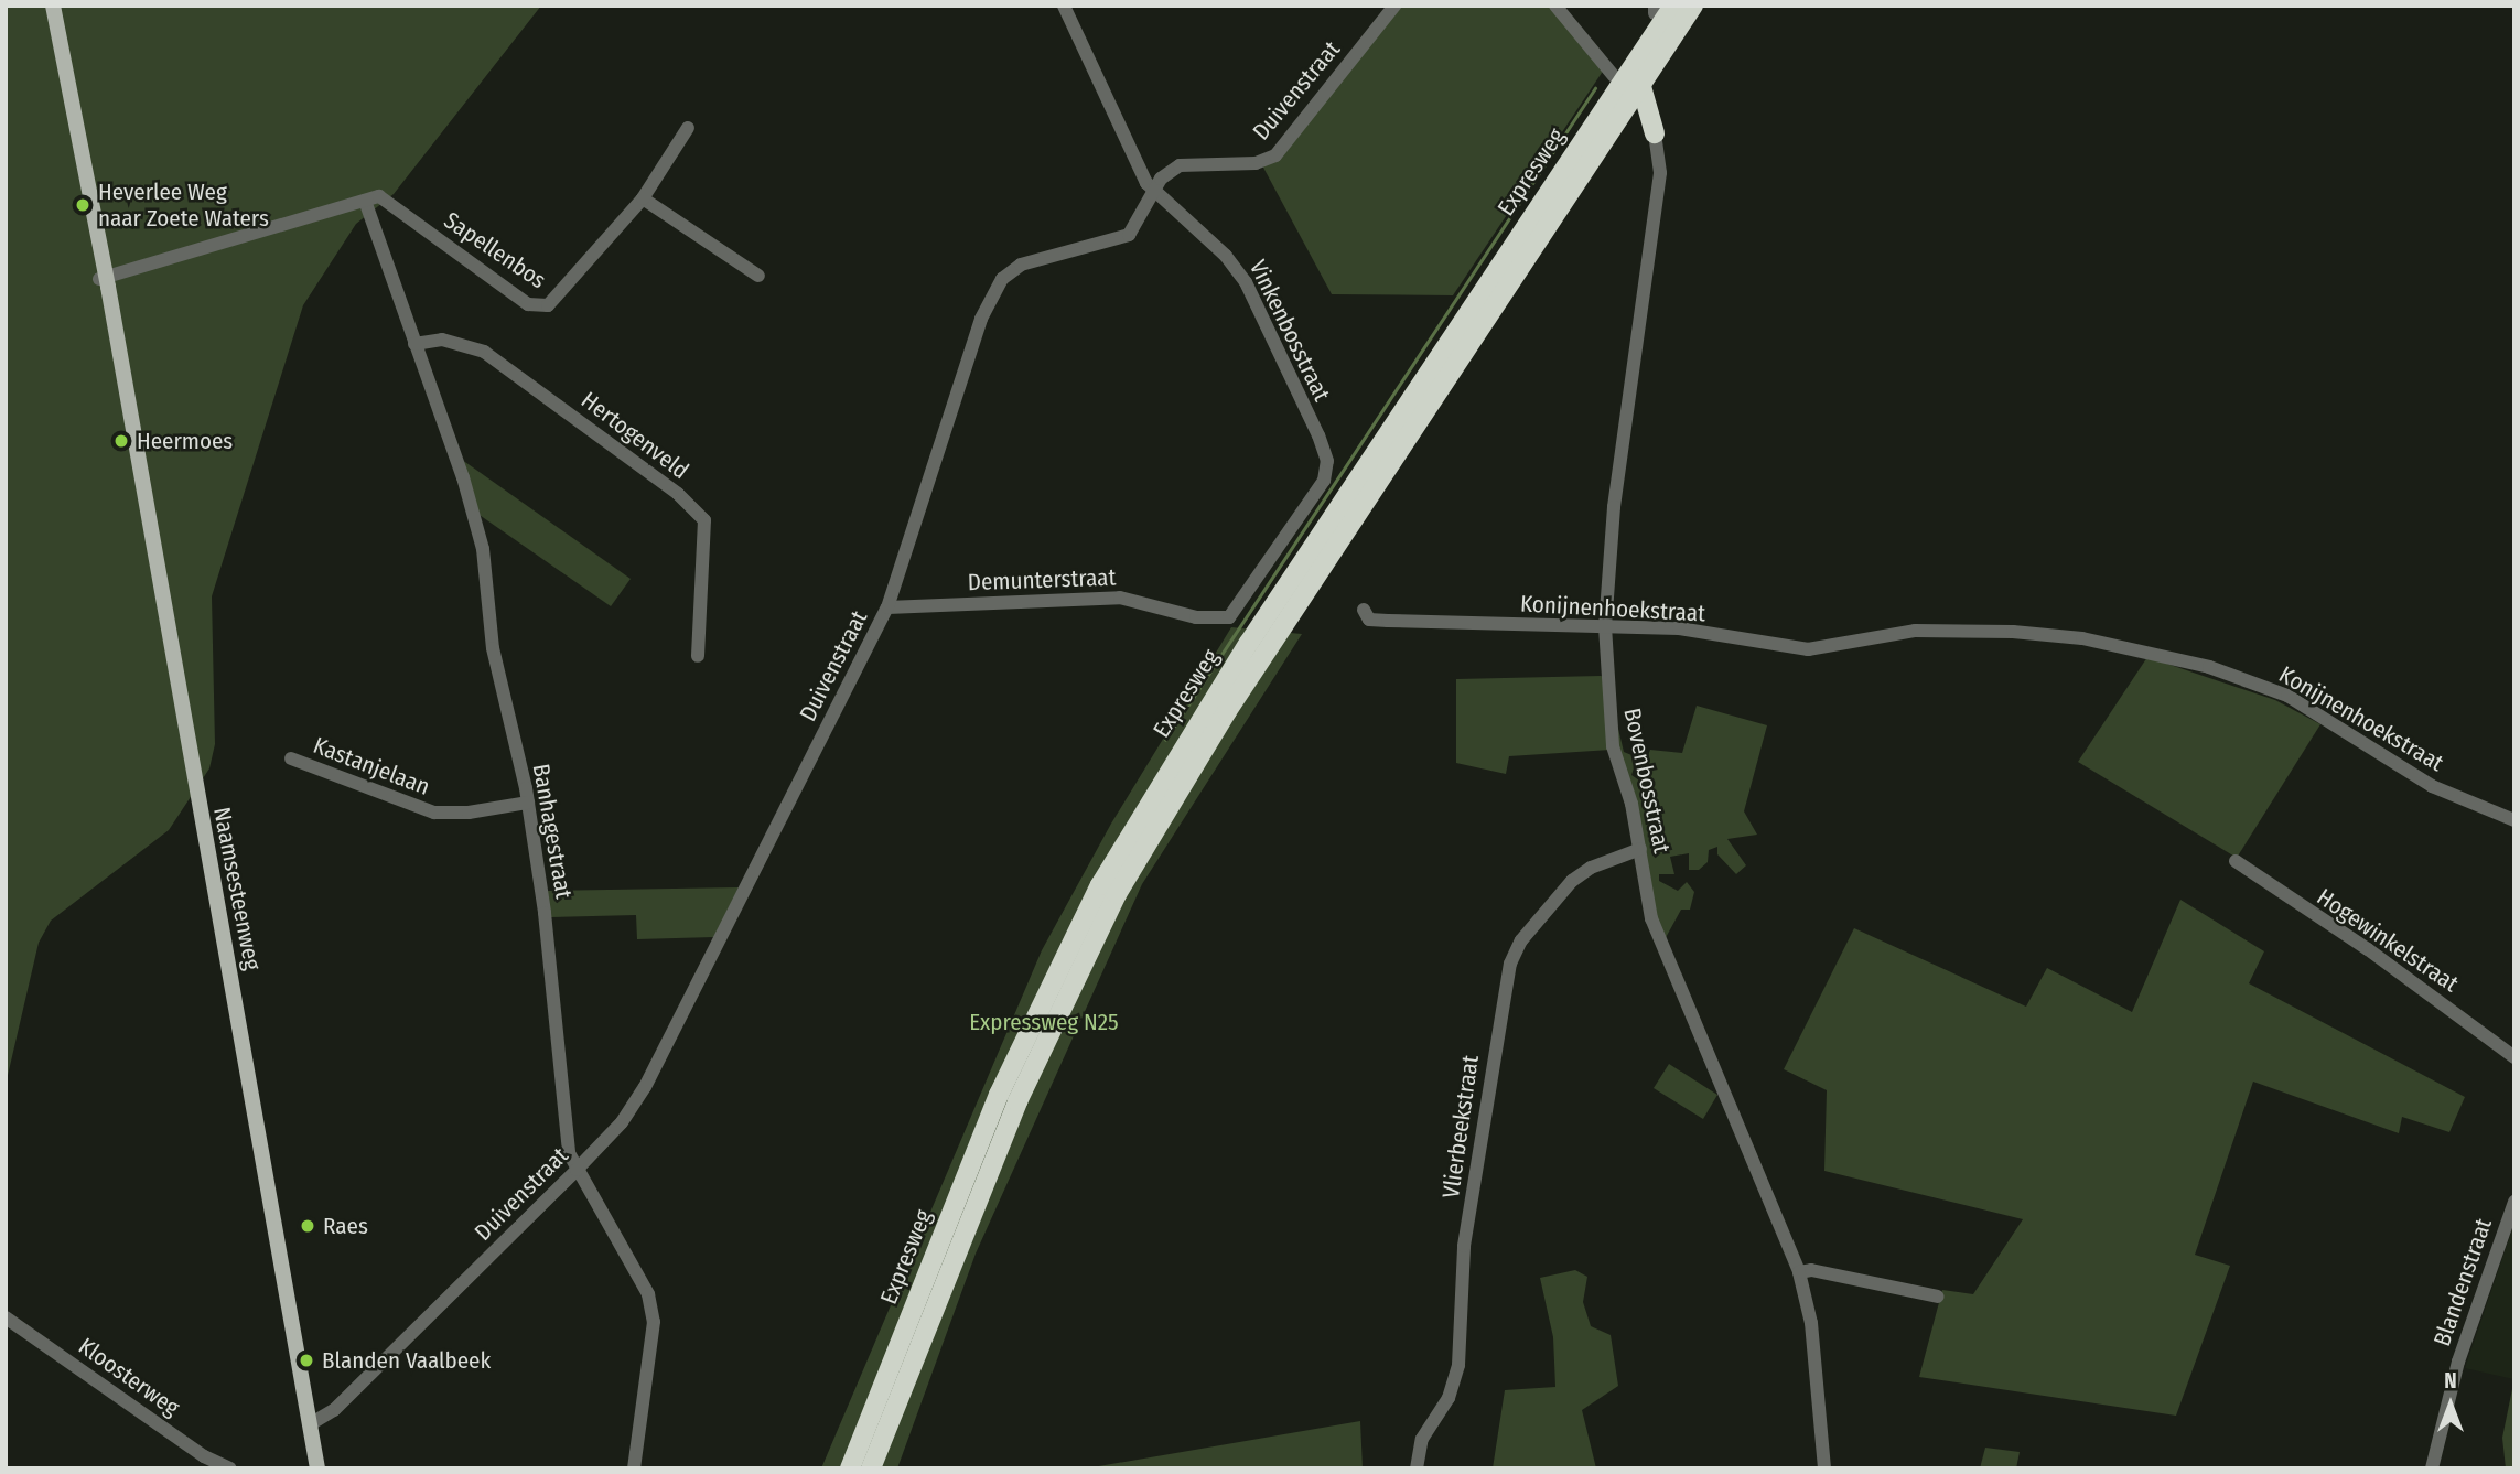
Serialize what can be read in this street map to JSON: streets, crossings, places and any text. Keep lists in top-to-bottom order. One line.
{"streets":{"highway":["Expresweg"],"main road":["Naamsesteenweg"],"street":["Duivenstraat","Sapellenbos","Vinkenbosstraat","Hertogenveld","Demunterstraat","Konijnenhoekstraat","Kastanjelaan","Bovenbosstraat","Banhagestraat","Hogewinkelstraat","Vlierbeekstraat","Blandenstraat","Kloosterweg"]},"crossings":[["Duivenstraat","Vinkenbosstraat"],["Duivenstraat","Demunterstraat"],["Duivenstraat","Banhagestraat"],["Duivenstraat","Naamsesteenweg"],["Sapellenbos","Banhagestraat"],["Vinkenbosstraat","Demunterstraat"],["Hertogenveld","Banhagestraat"],["Konijnenhoekstraat","Bovenbosstraat"],["Kastanjelaan","Banhagestraat"],["Bovenbosstraat","Vlierbeekstraat"]],"parks":["Expressweg N25"],"places":["Heverlee Weg naar Zoete Waters","Heermoes","Raes","Blanden Vaalbeek"],"north":"top"}
